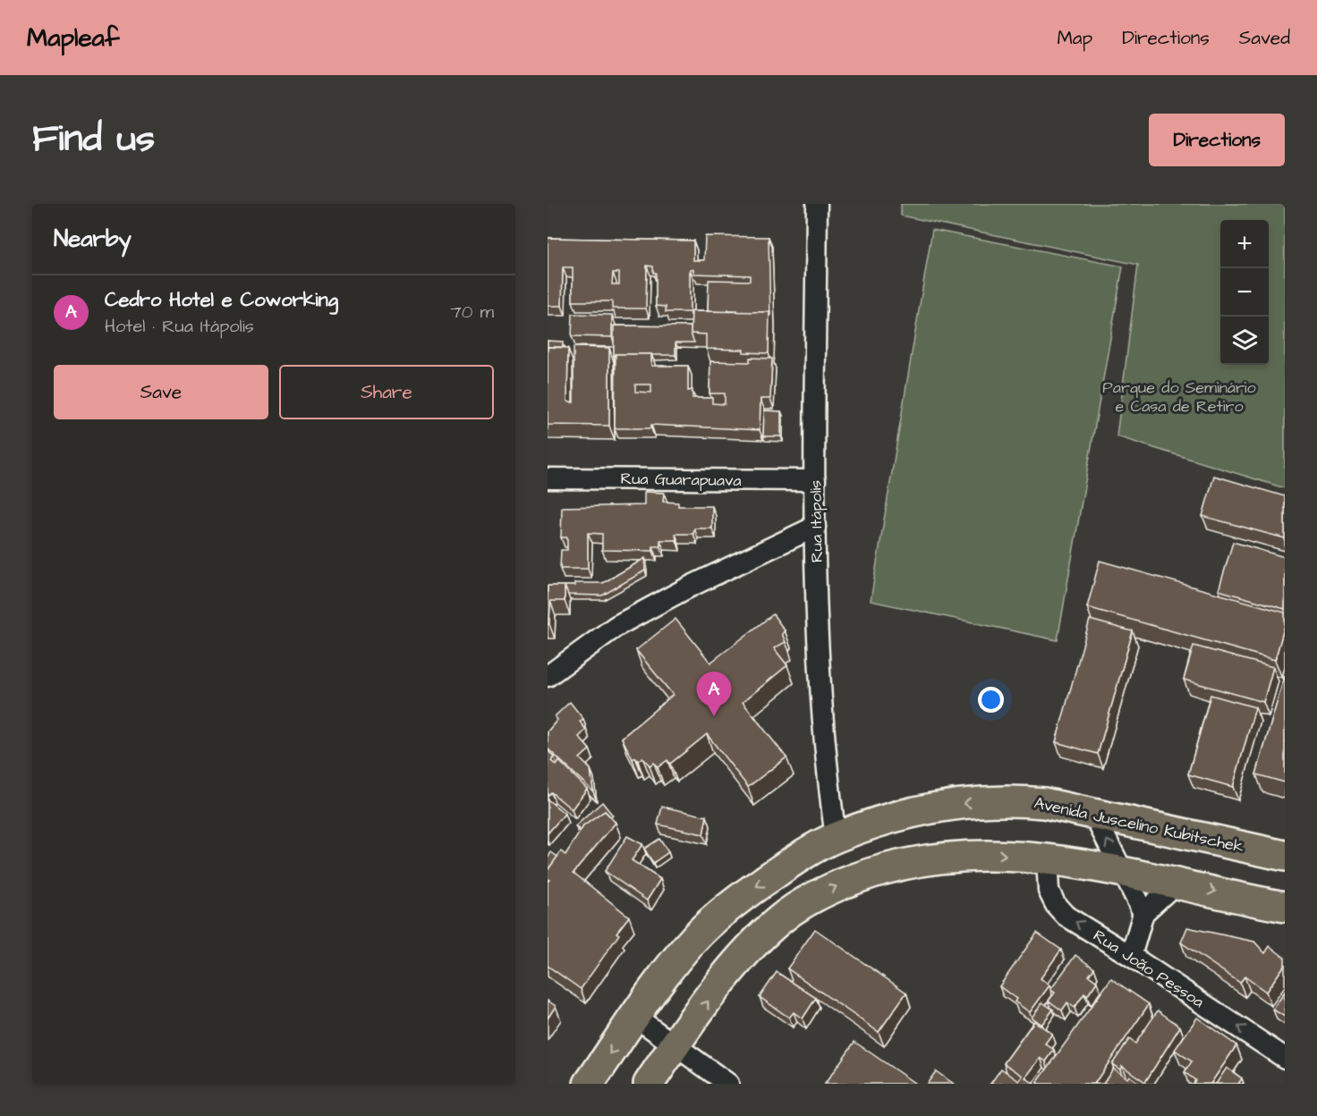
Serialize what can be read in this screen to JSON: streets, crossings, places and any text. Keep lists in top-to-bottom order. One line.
{"streets":{"main road":["Avenida Juscelino Kubitschek"],"street":["Rua Guarapuava","Rua Itápolis","Rua João Pessoa"]},"crossings":[["Rua Guarapuava","Rua Itápolis"],["Rua Itápolis","Avenida Juscelino Kubitschek"]],"one_way":["Rua João Pessoa"],"parks":["Parque do Seminário e Casa de Retiro"],"page":{"header":"Mapleaf","nav":["Map","Directions","Saved"],"title":"Find us","buttons":["Directions",["Save","Share"]],"heading":"Nearby","map_buttons":["+","−"],"list":[{"mark":"A","name":"Cedro Hotel e Coworking","note":"Hotel · Rua Itápolis","value":"70 m"}],"pins":"A"}}
